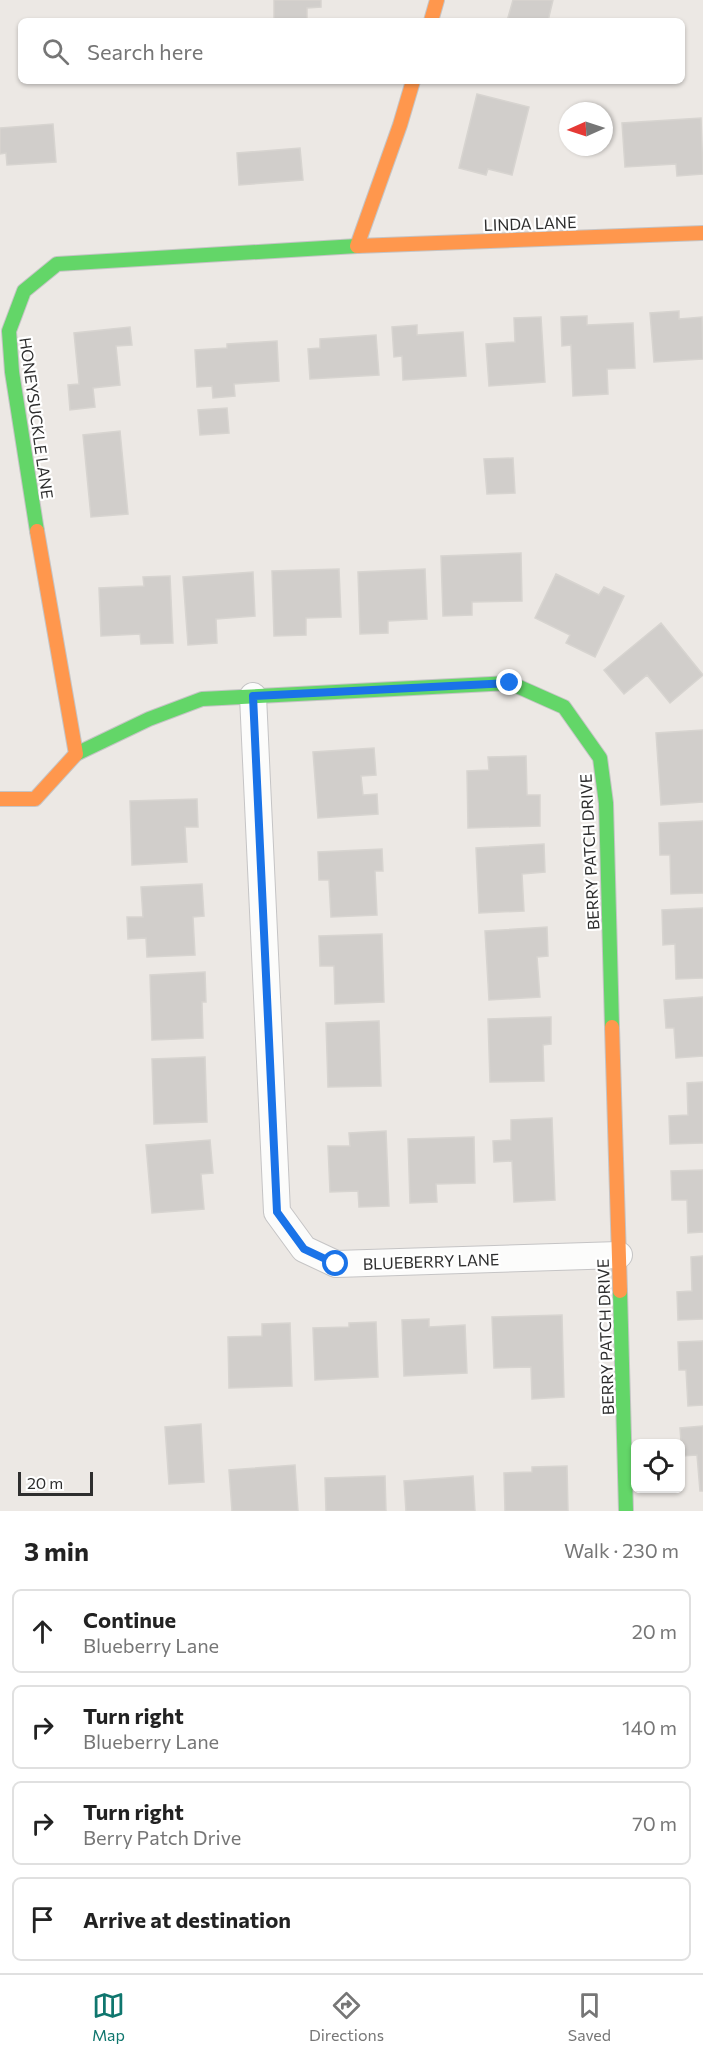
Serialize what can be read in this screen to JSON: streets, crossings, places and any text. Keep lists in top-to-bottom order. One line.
{"streets":{"street":["LINDA LANE","HONEYSUCKLE LANE","BERRY PATCH DRIVE","BLUEBERRY LANE"]},"crossings":[["LINDA LANE","HONEYSUCKLE LANE"],["HONEYSUCKLE LANE","BERRY PATCH DRIVE"],["BERRY PATCH DRIVE","BLUEBERRY LANE"]],"scale_bar":"20 m","north":"left","page":{"search":"Search here","scale":"20 m","heading":["3 min","Walk · 230 m"],"list":[["Continue","Blueberry Lane","20 m"],["Turn right","Blueberry Lane","140 m"],["Turn right","Berry Patch Drive","70 m"],"Arrive at destination"],"nav":["Map","Directions","Saved"]}}
